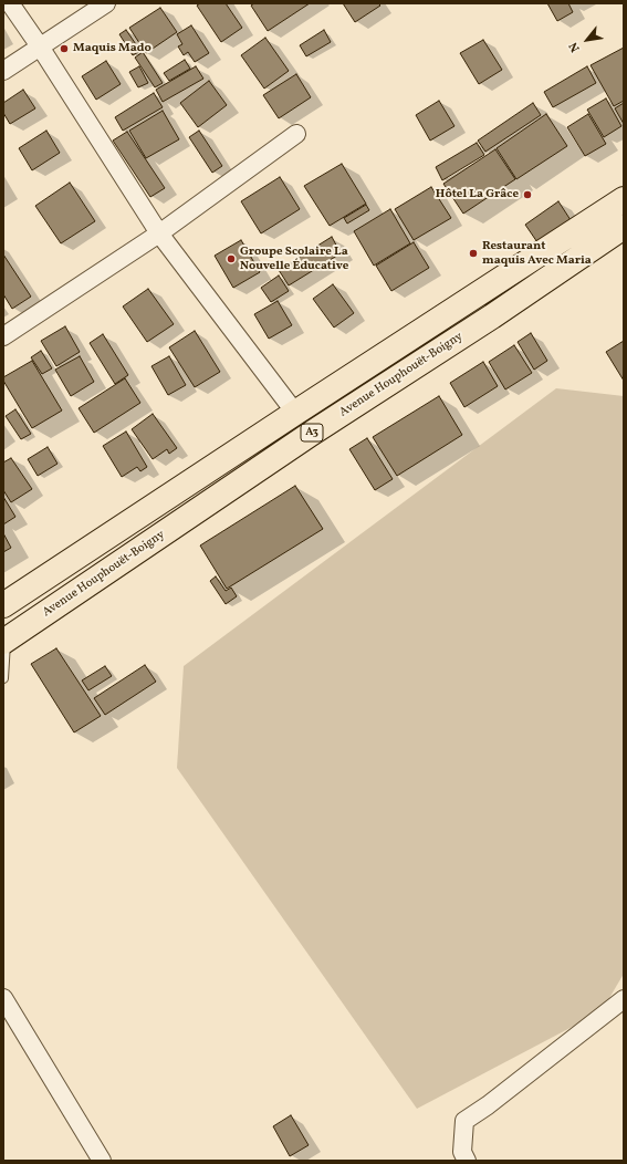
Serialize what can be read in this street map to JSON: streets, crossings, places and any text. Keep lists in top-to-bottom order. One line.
{"streets":{"highway":["Avenue Houphouët-Boigny","A3"]},"places":["Maquis Mado","Hôtel La Grâce","Restaurant maquis Avec Maria","Groupe Scolaire La Nouvelle Éducative"],"north":"bottom left"}
